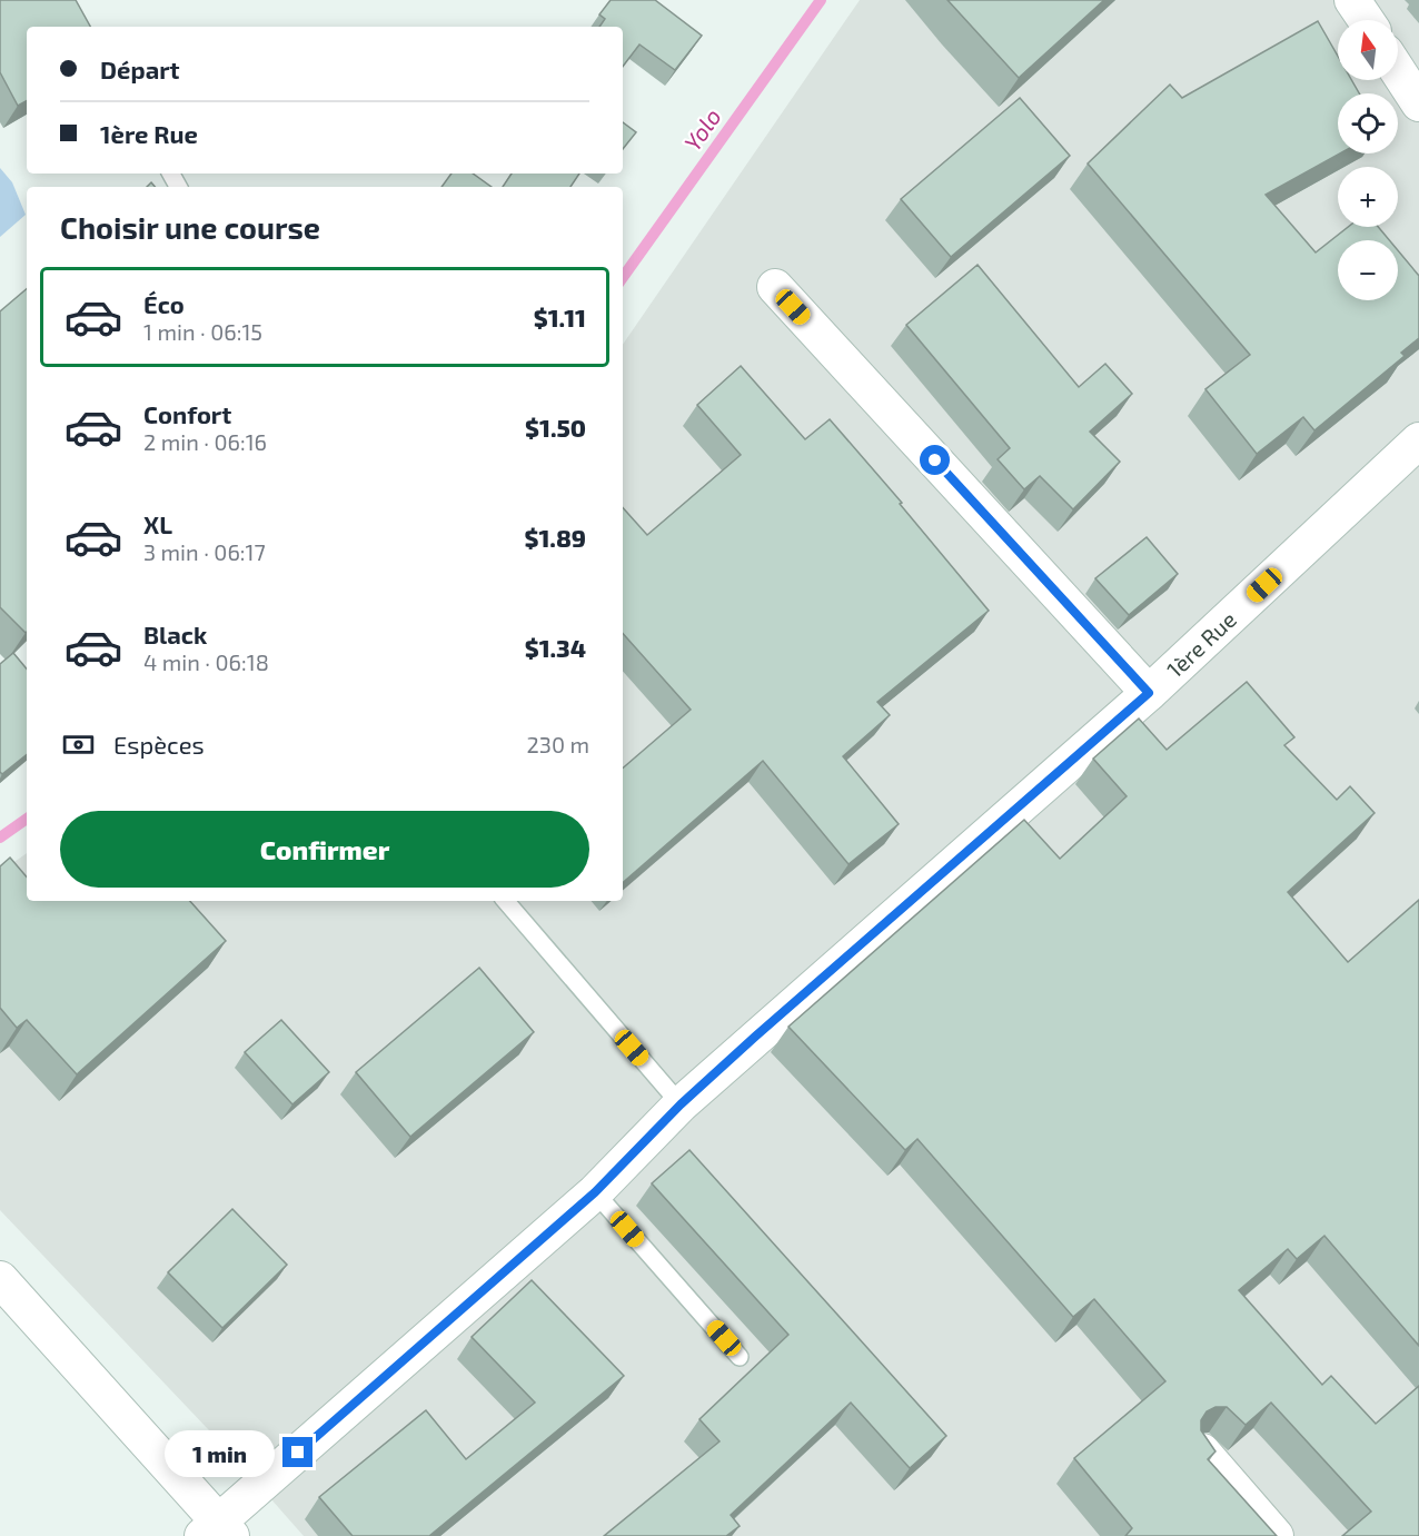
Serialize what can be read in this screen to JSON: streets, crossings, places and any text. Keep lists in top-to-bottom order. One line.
{"streets":{"street":["1ère Rue"]},"water":["Yolo"],"north":"top","page":{"map_buttons":["+","−"],"banner":["Départ","1ère Rue"],"heading":"Choisir une course","list":[{"name":"Éco","note":"1 min · 06:15","value":"$1.11"},{"name":"Confort","note":"2 min · 06:16","value":"$1.50"},{"name":"XL","note":"3 min · 06:17","value":"$1.89"},{"name":"Black","note":"4 min · 06:18","value":"$1.34"}],"pay":["Espèces","230 m"],"buttons":"Confirmer","bubble":"1 min"}}
